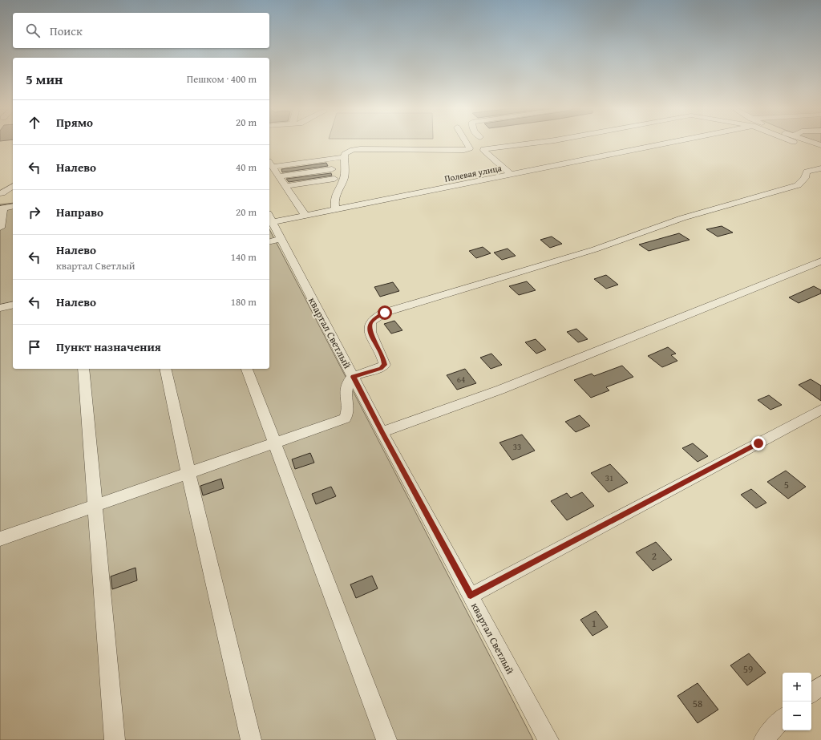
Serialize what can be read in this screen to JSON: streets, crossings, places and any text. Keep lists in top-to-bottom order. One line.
{"streets":{"street":["Полевая улица","квартал Светлый"]},"crossings":[["Полевая улица","квартал Светлый"]],"house_numbers":["64","33","31","5","2","1","59","58"],"page":{"search":"Поиск","heading":["5 мин","Пешком · 400 m"],"list":[["Прямо","20 m"],["Налево","40 m"],["Направо","20 m"],["Налево","квартал Светлый","140 m"],["Налево","180 m"],"Пункт назначения"],"map_buttons":["+","−"]}}
